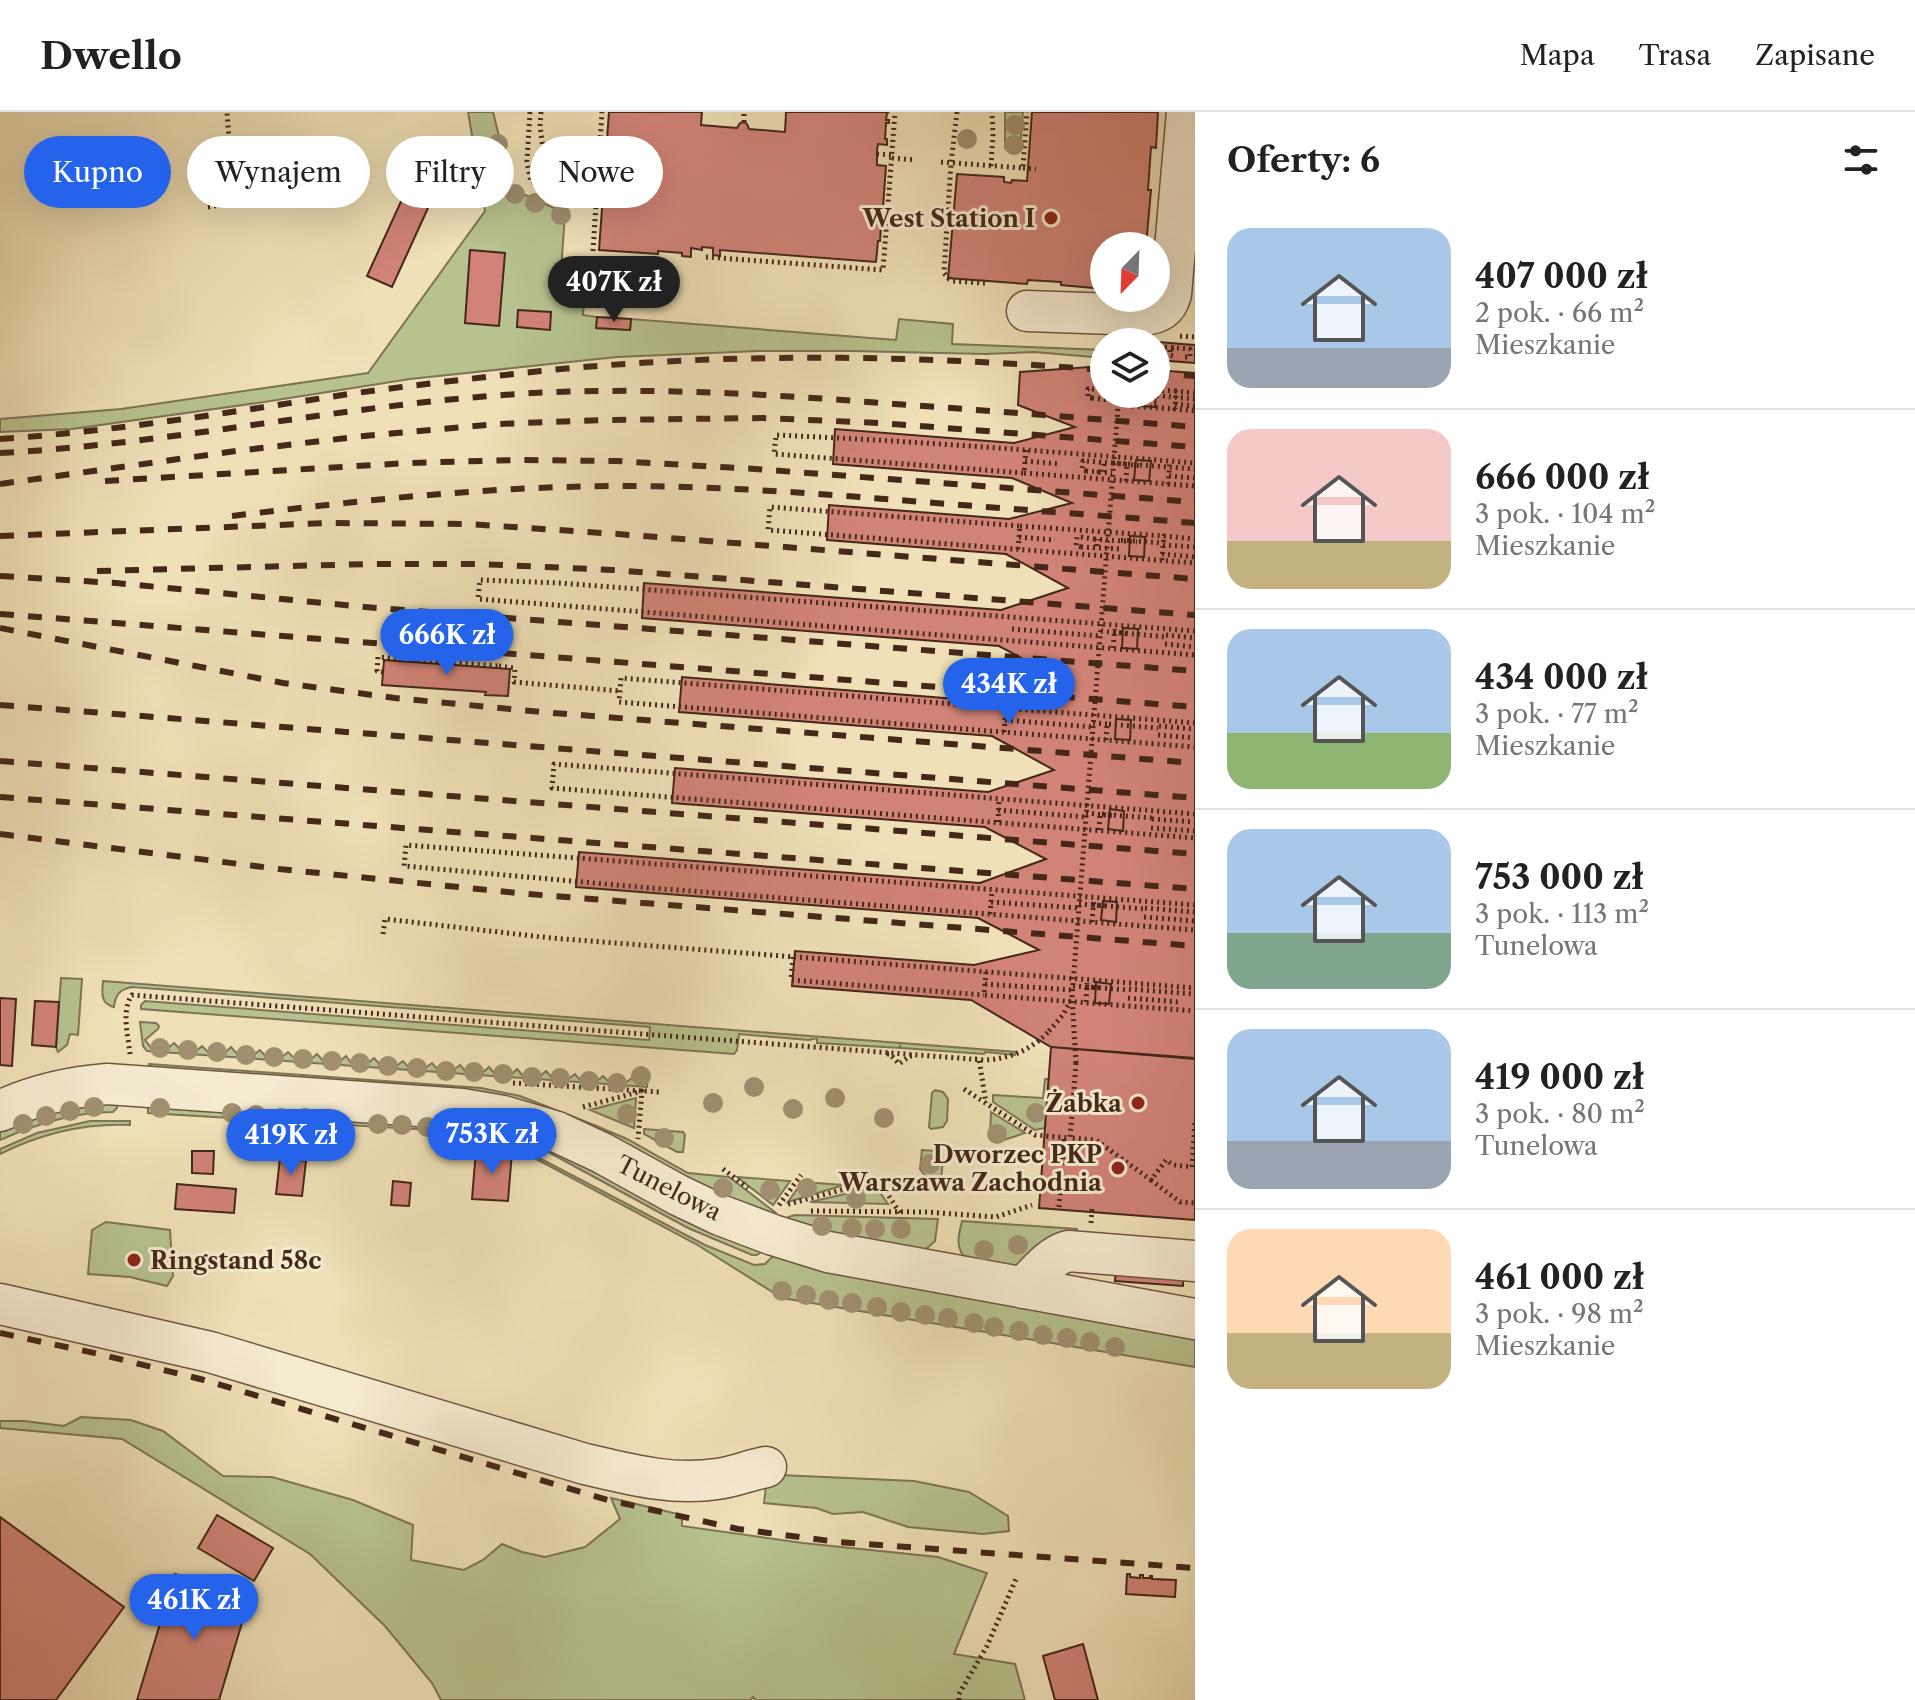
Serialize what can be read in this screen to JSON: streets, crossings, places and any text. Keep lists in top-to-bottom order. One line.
{"streets":{"street":["Tunelowa"]},"places":["West Station I","Żabka","Dworzec PKP Warszawa Zachodnia","Ringstand 58c"],"north":"bottom left","page":{"header":"Dwello","nav":["Mapa","Trasa","Zapisane"],"heading":"Oferty: 6","chip":["Kupno","Wynajem","Filtry","Nowe"],"list":[{"name":"407 000 zł","note":"2 pok. · 66 m² · Mieszkanie"},{"name":"666 000 zł","note":"3 pok. · 104 m² · Mieszkanie"},{"name":"434 000 zł","note":"3 pok. · 77 m² · Mieszkanie"},{"name":"753 000 zł","note":"3 pok. · 113 m² · Tunelowa"},{"name":"419 000 zł","note":"3 pok. · 80 m² · Tunelowa"},{"name":"461 000 zł","note":"3 pok. · 98 m² · Mieszkanie"}],"price":["407K zł","666K zł","434K zł","753K zł","419K zł","461K zł"]}}
